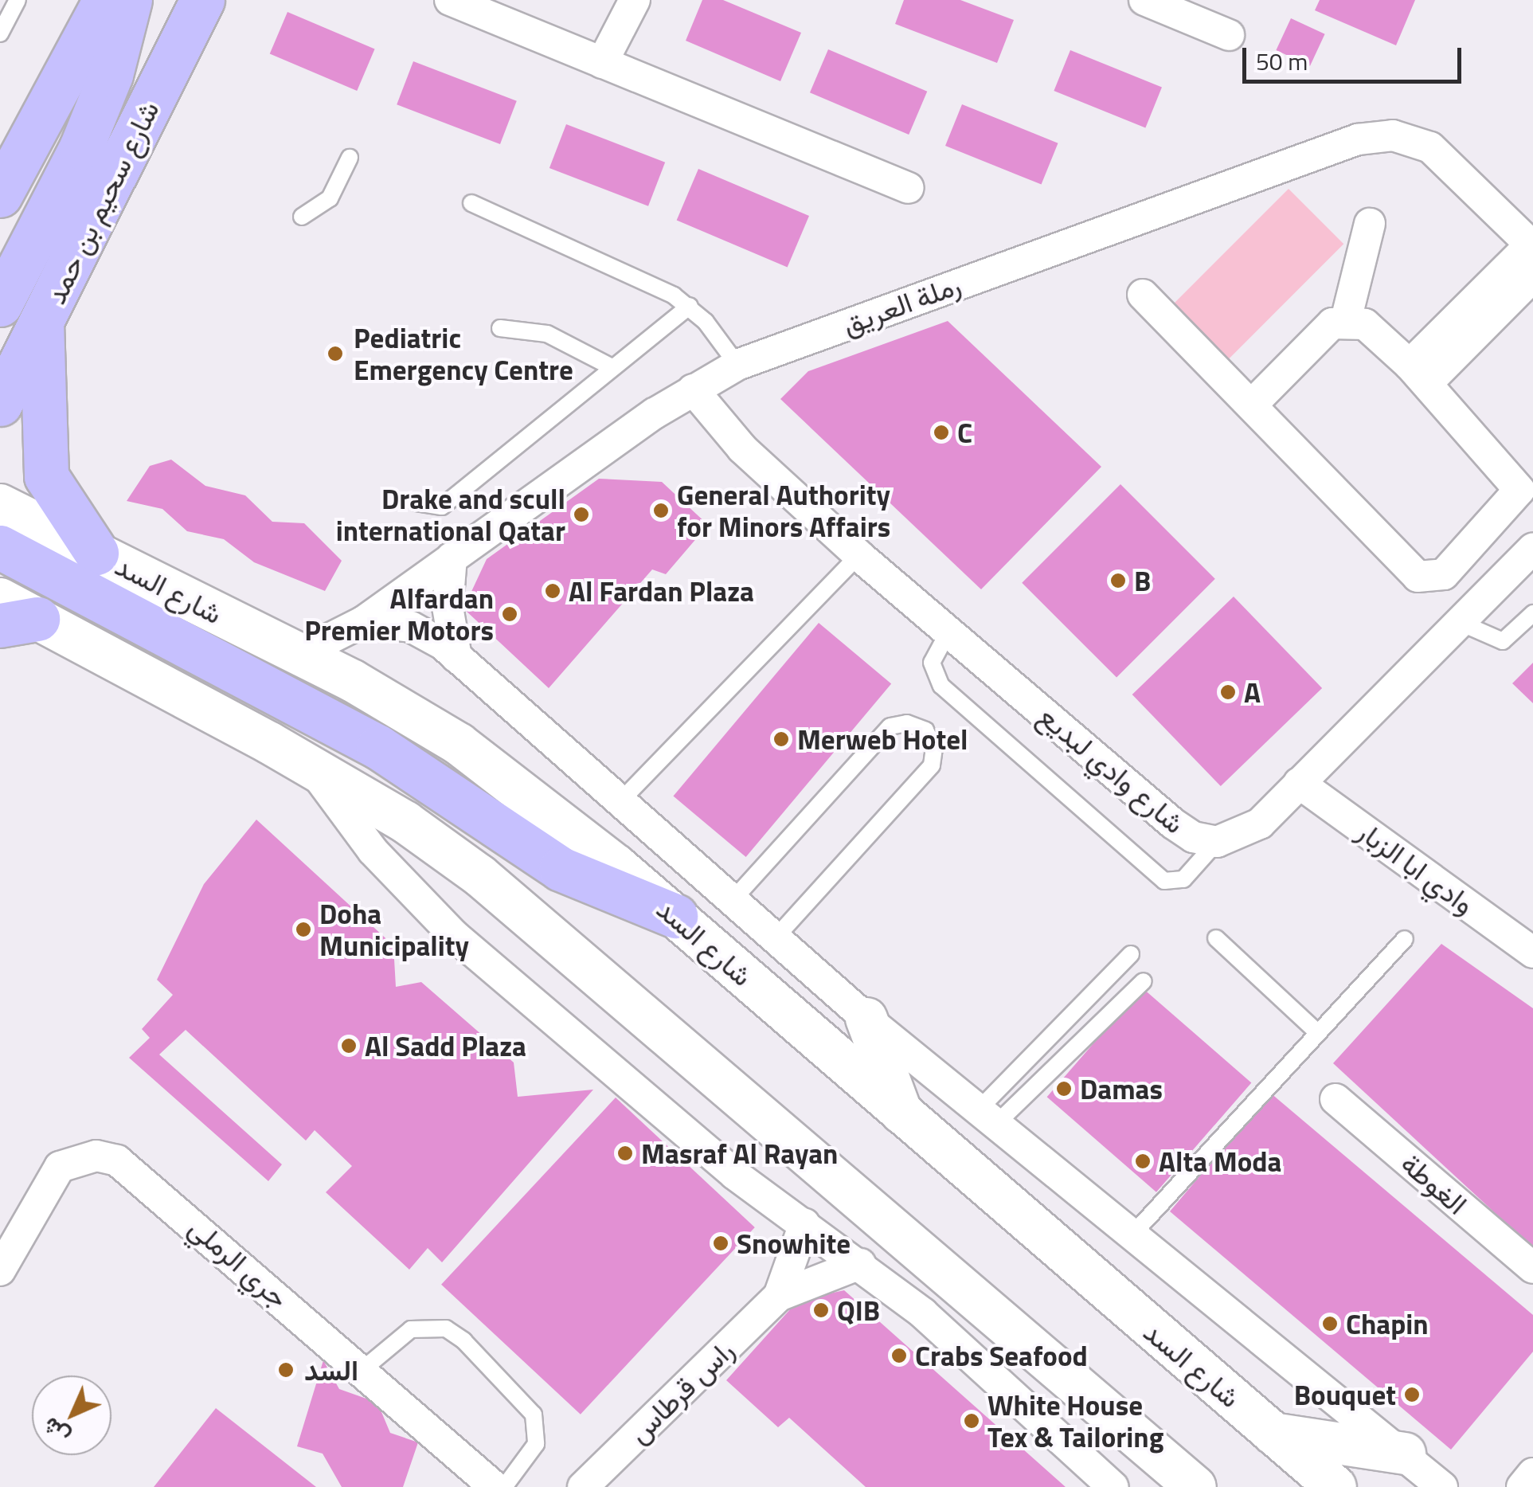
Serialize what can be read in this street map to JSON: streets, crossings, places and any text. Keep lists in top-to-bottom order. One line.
{"streets":{"highway":["شارع سحيم بن حمد"],"main road":["شارع السد"],"street":["رملة العريق","شارع وادي لبديع","وادي ابا الزبار","الغوطة","جري الرملي","راس قرطاس"]},"crossings":[["رملة العريق","شارع السد"],["رملة العريق","شارع وادي لبديع"],["شارع وادي لبديع","وادي ابا الزبار"]],"places":["Pediatric Emergency Centre","C","General Authority for Minors Affairs","Drake and scull international Qatar","B","Al Fardan Plaza","Alfardan Premier Motors","A","Merweb Hotel","Doha Municipality","Al Sadd Plaza","Damas","Masraf Al Rayan","Alta Moda","Snowhite","QIB","Chapin","Crabs Seafood","السد","Bouquet","White House Tex & Tailoring"],"scale_bar":"50 m","north":"bottom left"}
